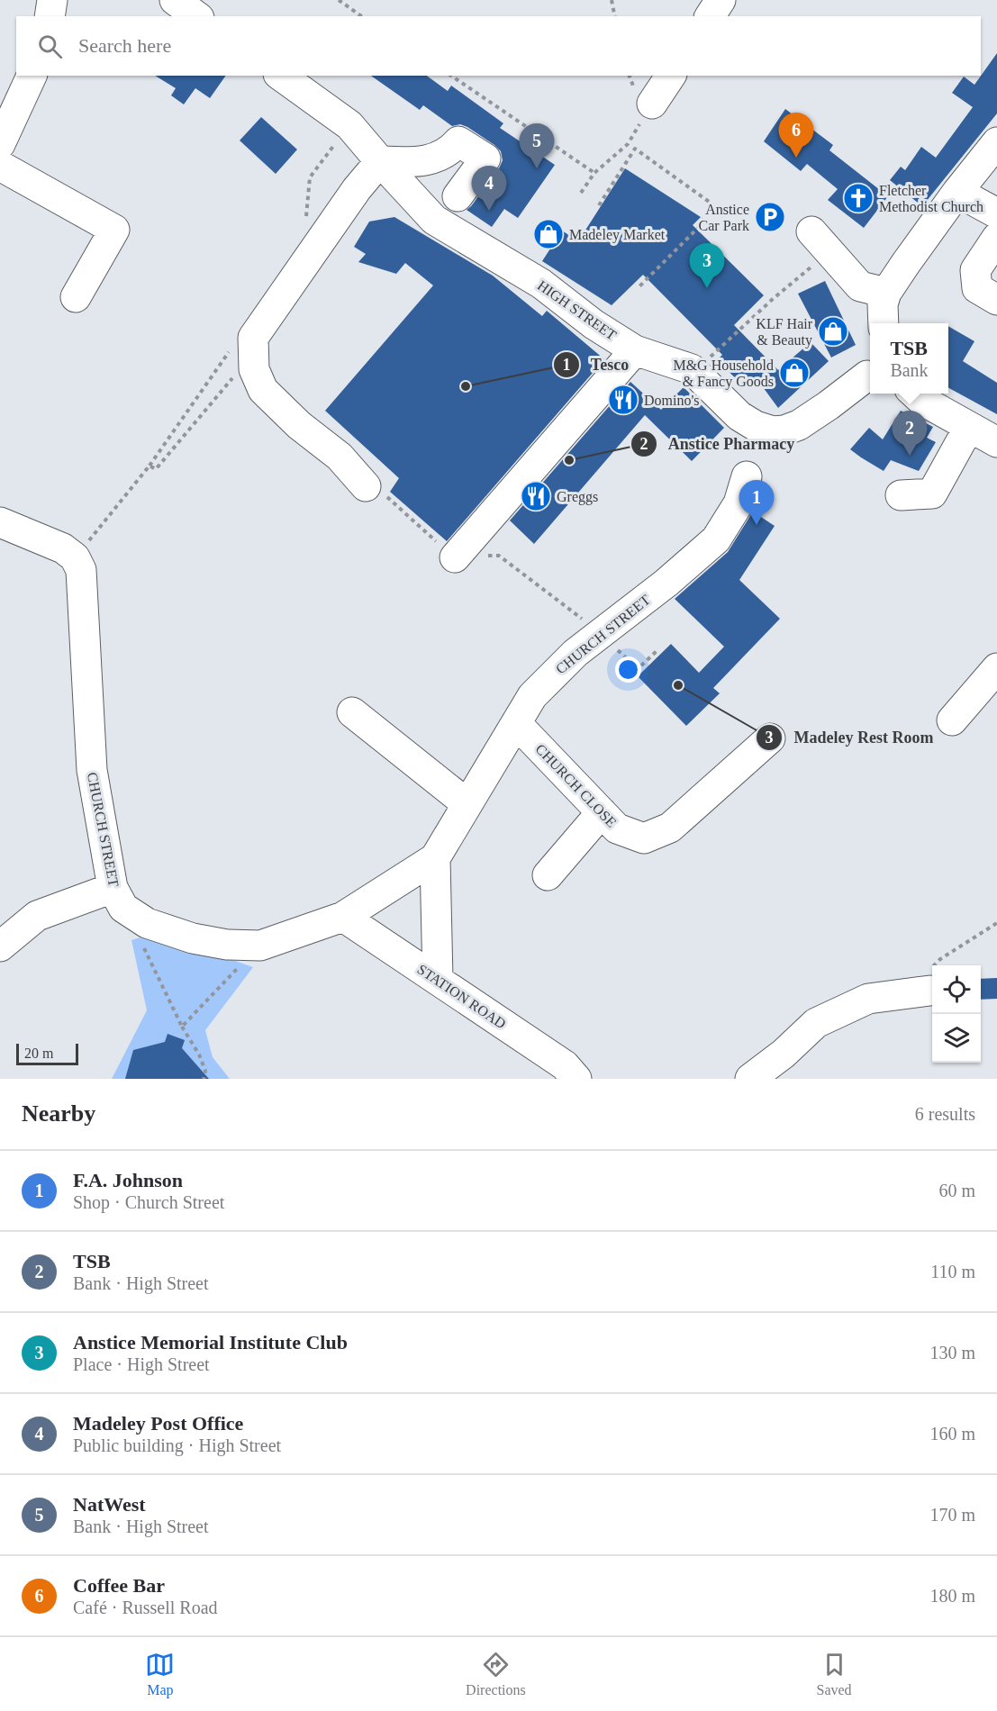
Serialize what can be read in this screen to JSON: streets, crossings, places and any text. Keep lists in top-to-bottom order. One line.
{"streets":{"street":["HIGH STREET","CHURCH STREET","CHURCH CLOSE","STATION ROAD"]},"crossings":[["CHURCH STREET","CHURCH CLOSE"],["CHURCH STREET","STATION ROAD"]],"places":{"church":["Fletcher Methodist Church"],"parking":["Anstice Car Park"],"shop":["Madeley Market","KLF Hair & Beauty","M&G Household & Fancy Goods"],"other":["Tesco","Anstice Pharmacy","Madeley Rest Room"],"restaurant":["Domino's","Greggs"]},"scale_bar":"20 m","page":{"search":"Search here","pins":["6","5","4","3","2","1"],"popup":["TSB","Bank"],"scale":"20 m","heading":["Nearby","6 results"],"list":[{"mark":"1","name":"F.A. Johnson","note":"Shop · Church Street","value":"60 m"},{"mark":"2","name":"TSB","note":"Bank · High Street","value":"110 m"},{"mark":"3","name":"Anstice Memorial Institute Club","note":"Place · High Street","value":"130 m"},{"mark":"4","name":"Madeley Post Office","note":"Public building · High Street","value":"160 m"},{"mark":"5","name":"NatWest","note":"Bank · High Street","value":"170 m"},{"mark":"6","name":"Coffee Bar","note":"Café · Russell Road","value":"180 m"}],"nav":["Map","Directions","Saved"]}}
